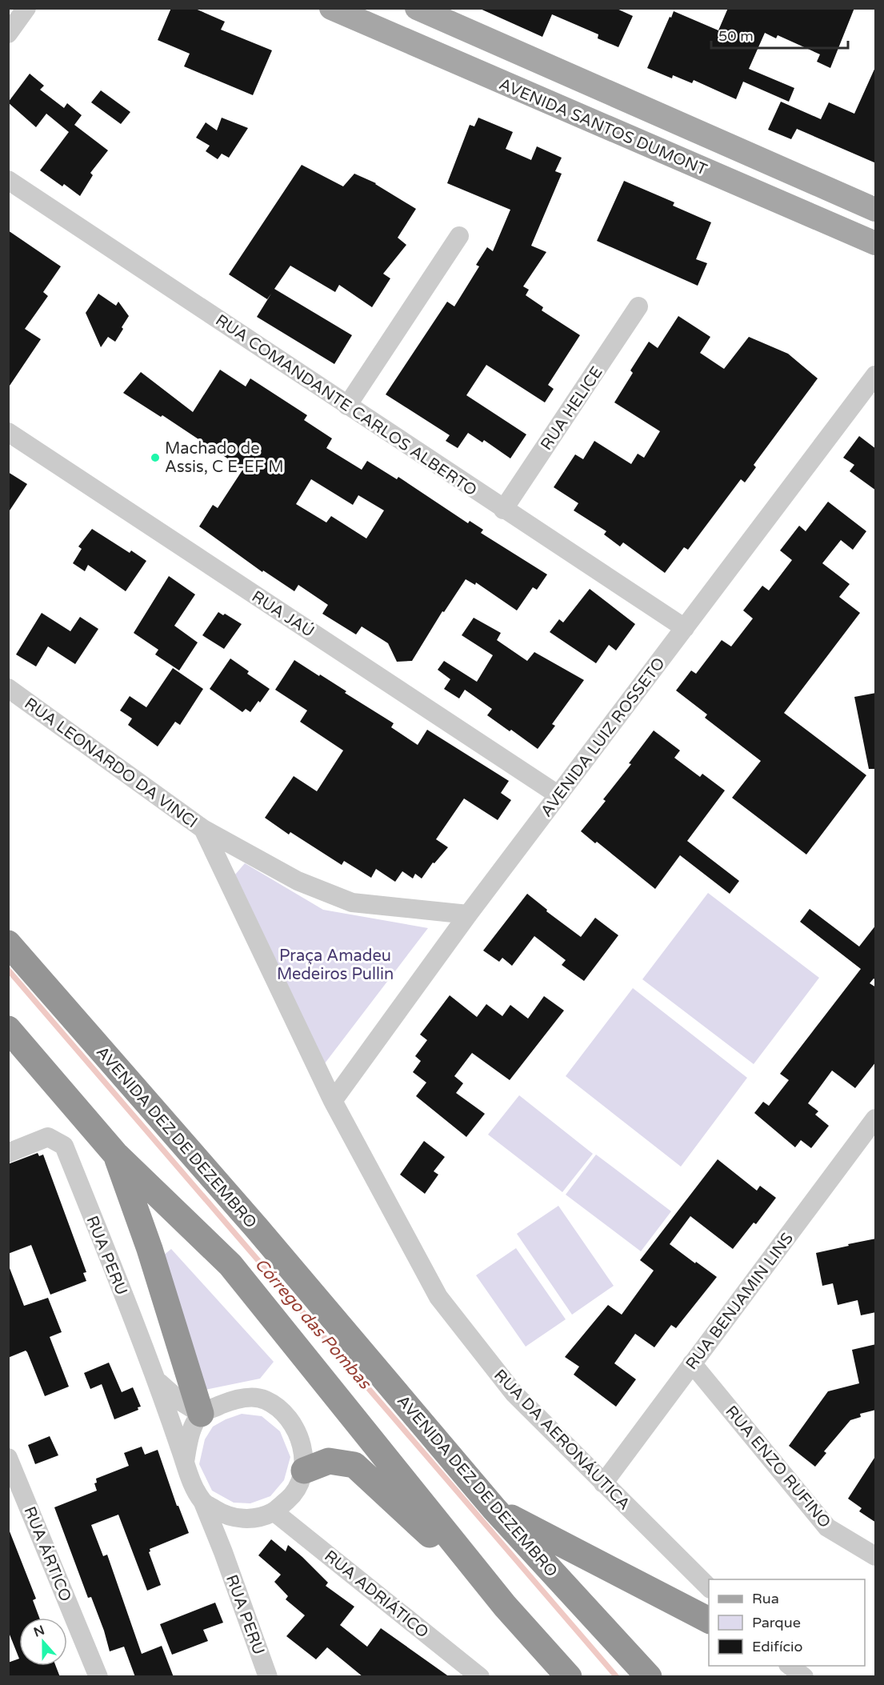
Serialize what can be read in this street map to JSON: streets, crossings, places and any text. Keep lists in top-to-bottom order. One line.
{"streets":{"highway":["AVENIDA DEZ DE DEZEMBRO"],"main road":["AVENIDA SANTOS DUMONT"],"street":["RUA COMANDANTE CARLOS ALBERTO","RUA HELICE","RUA JAÚ","AVENIDA LUIZ ROSSETO","RUA LEONARDO DA VINCI","RUA PERU","RUA BENJAMIN LINS","RUA DA AERONÁUTICA","RUA ENZO RUFINO","RUA ÁRTICO","RUA ADRIÁTICO"]},"crossings":[["RUA COMANDANTE CARLOS ALBERTO","RUA HELICE"],["RUA COMANDANTE CARLOS ALBERTO","AVENIDA LUIZ ROSSETO"],["RUA JAÚ","AVENIDA LUIZ ROSSETO"],["AVENIDA LUIZ ROSSETO","RUA LEONARDO DA VINCI"],["AVENIDA LUIZ ROSSETO","RUA DA AERONÁUTICA"],["RUA LEONARDO DA VINCI","RUA DA AERONÁUTICA"],["RUA PERU","RUA ADRIÁTICO"],["RUA BENJAMIN LINS","RUA DA AERONÁUTICA"],["RUA BENJAMIN LINS","RUA ENZO RUFINO"]],"water":["Córrego das Pombas"],"parks":["Praça Amadeu Medeiros Pullin"],"places":["Machado de Assis, C E-EF M"],"legend":["Rua","Parque","Edifício"],"scale_bar":"50 m","north":"top"}
